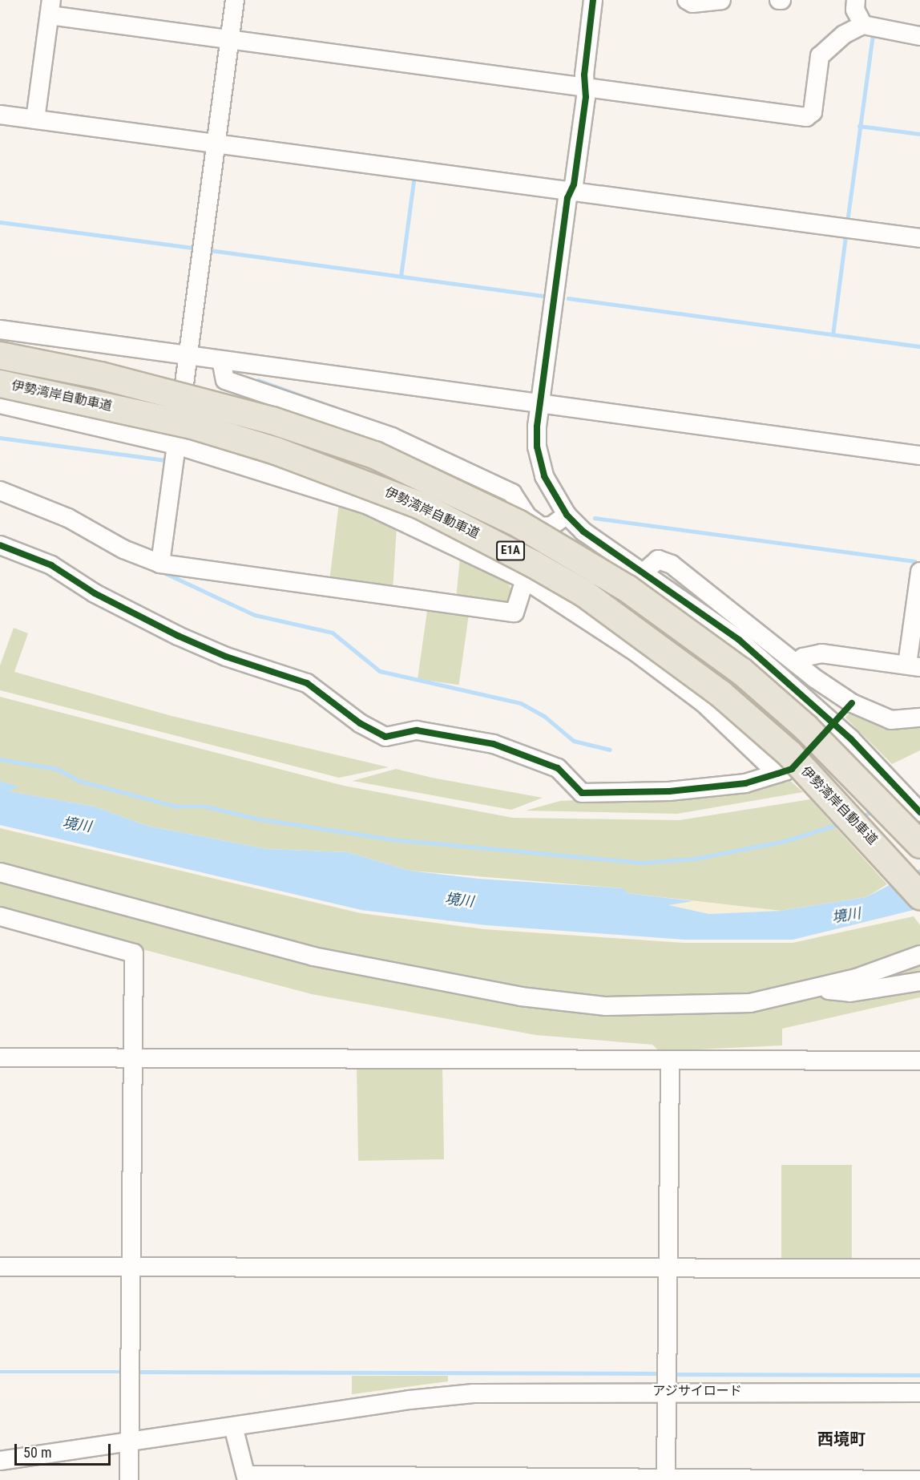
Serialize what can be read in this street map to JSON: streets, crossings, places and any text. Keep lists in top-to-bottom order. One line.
{"streets":{"highway":["伊勢湾岸自動車道","E1A"],"street":["アジサイロード"]},"districts":["西境町"],"water":["境川"],"scale_bar":"50 m"}
